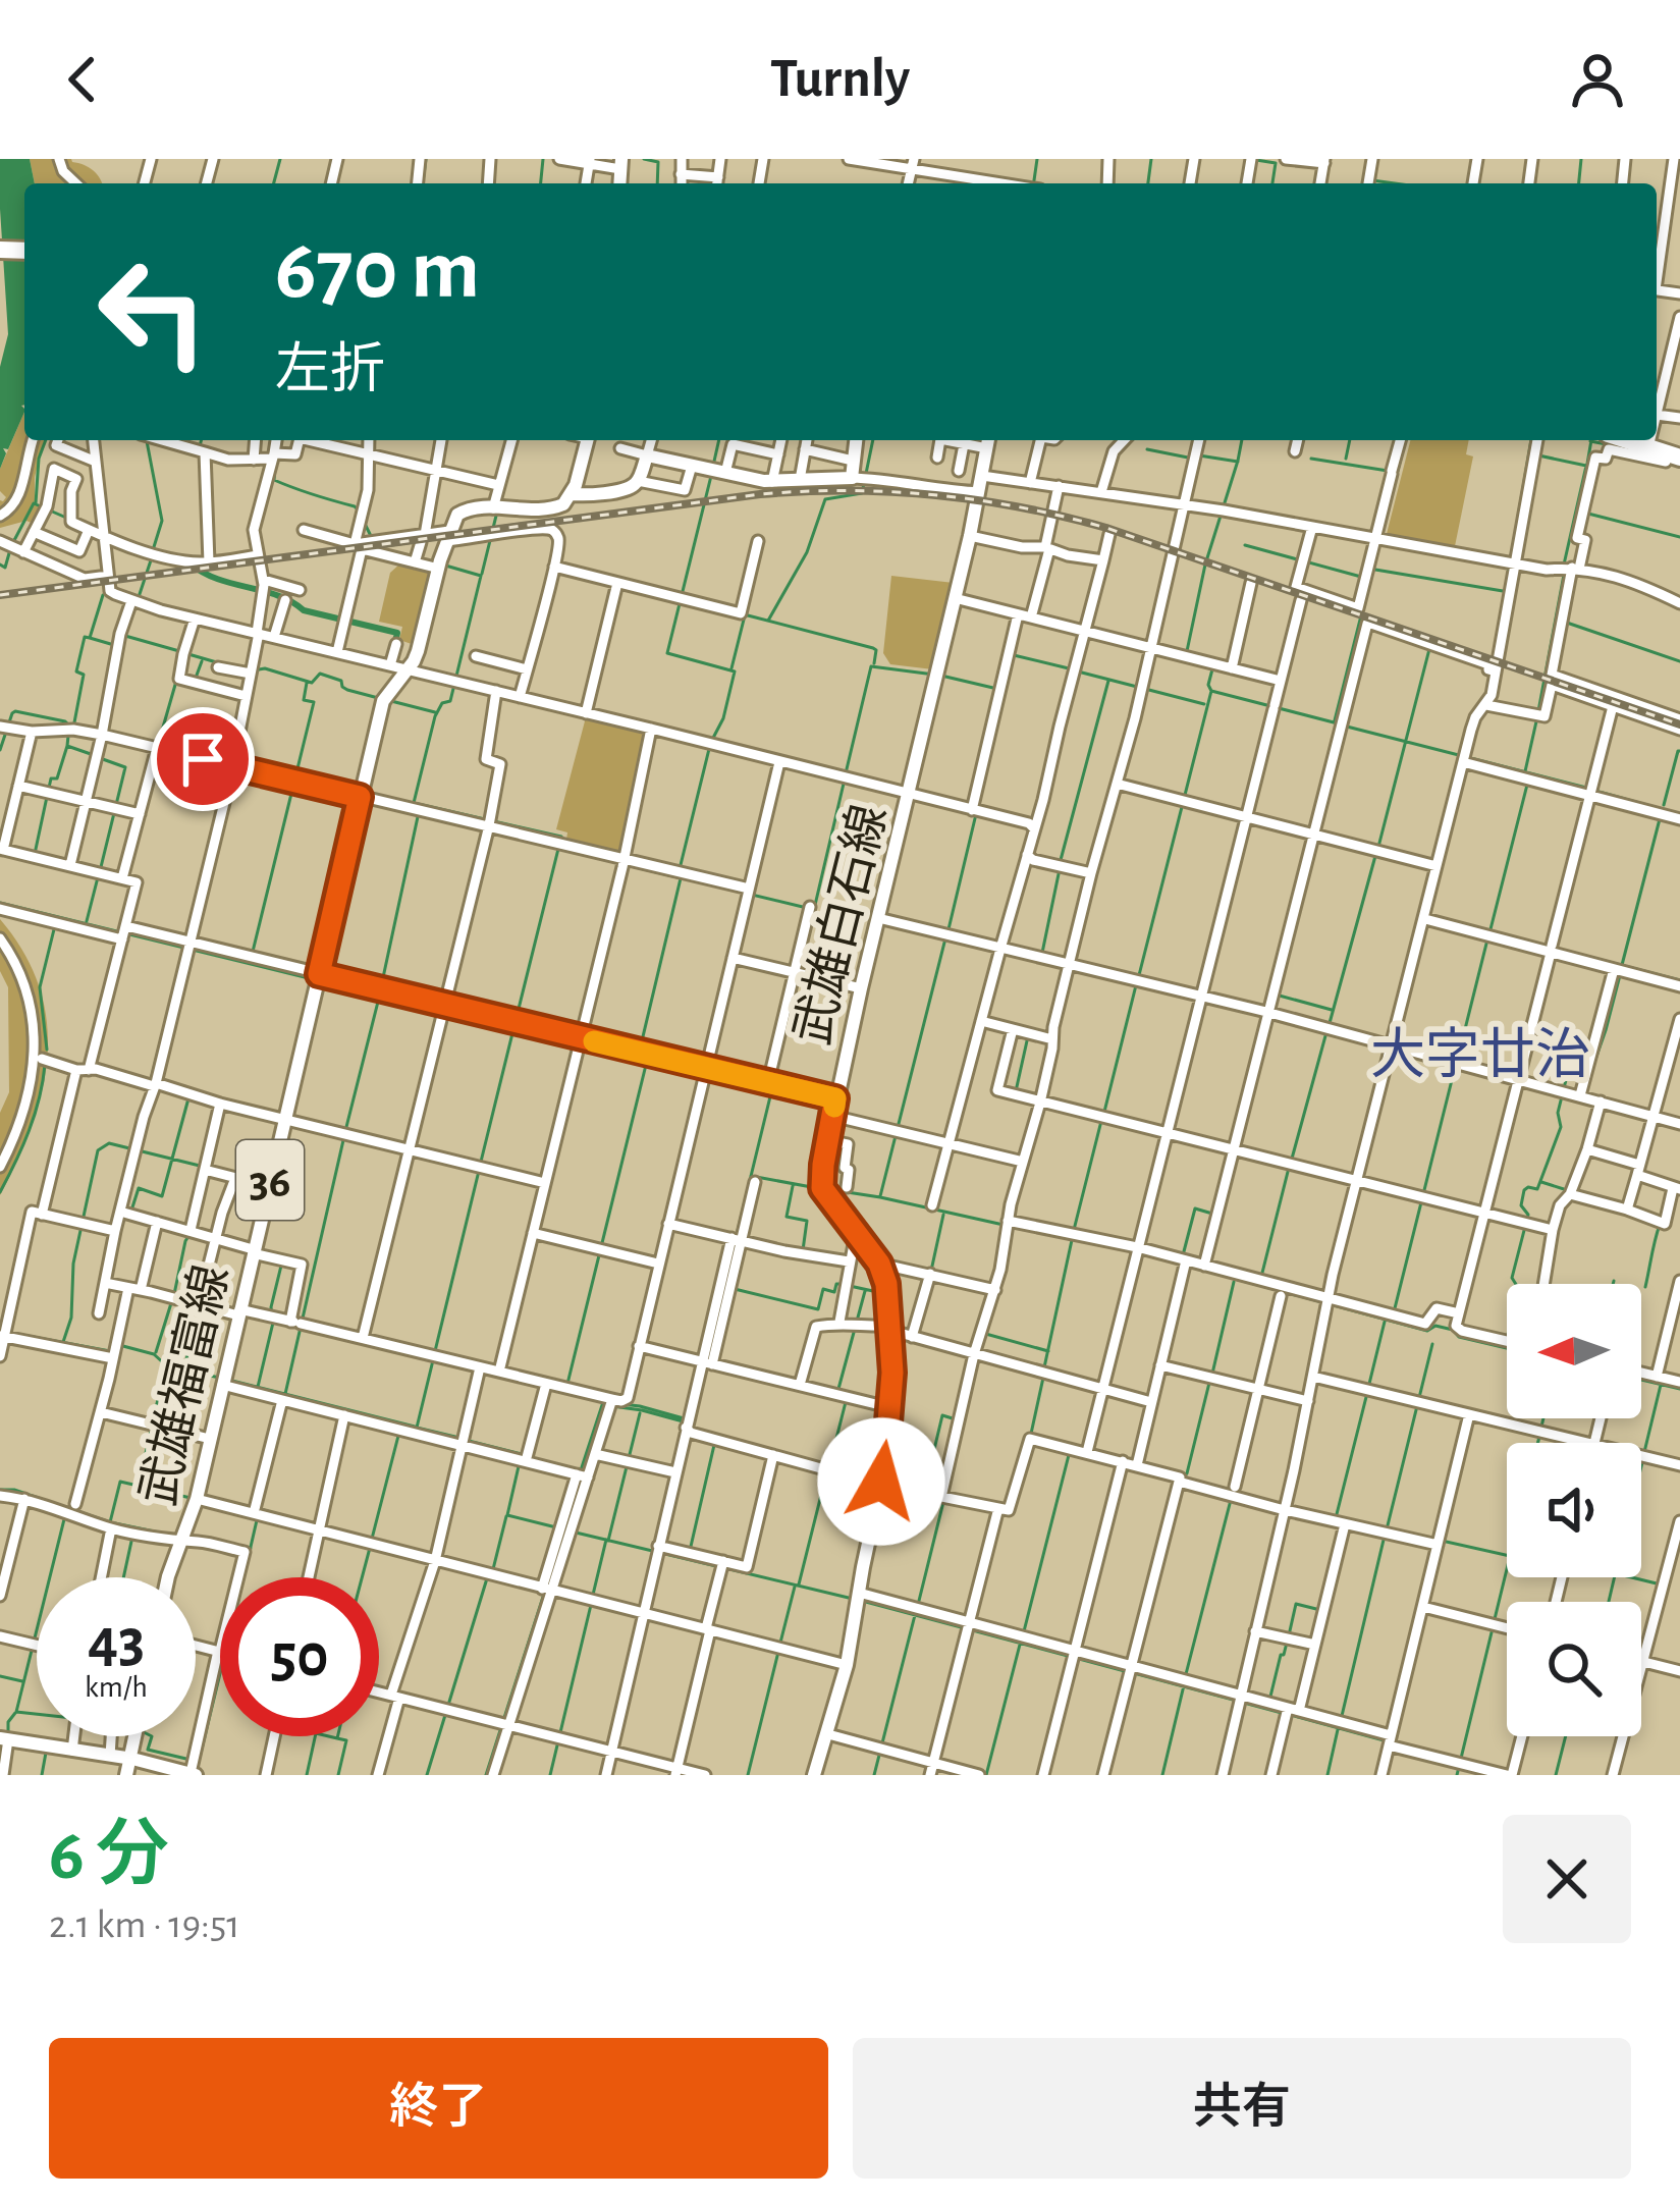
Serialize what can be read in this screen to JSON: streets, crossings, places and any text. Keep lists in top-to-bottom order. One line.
{"streets":{"main road":["武雄白石線","36","武雄福富線"]},"districts":["大字廿治"],"north":"left","page":{"header":"Turnly","turn":["670 m","左折"],"speed":"43 km/h","limit":"50","heading":["6 分","2.1 km · 19:51"],"buttons":["終了","共有"]}}
